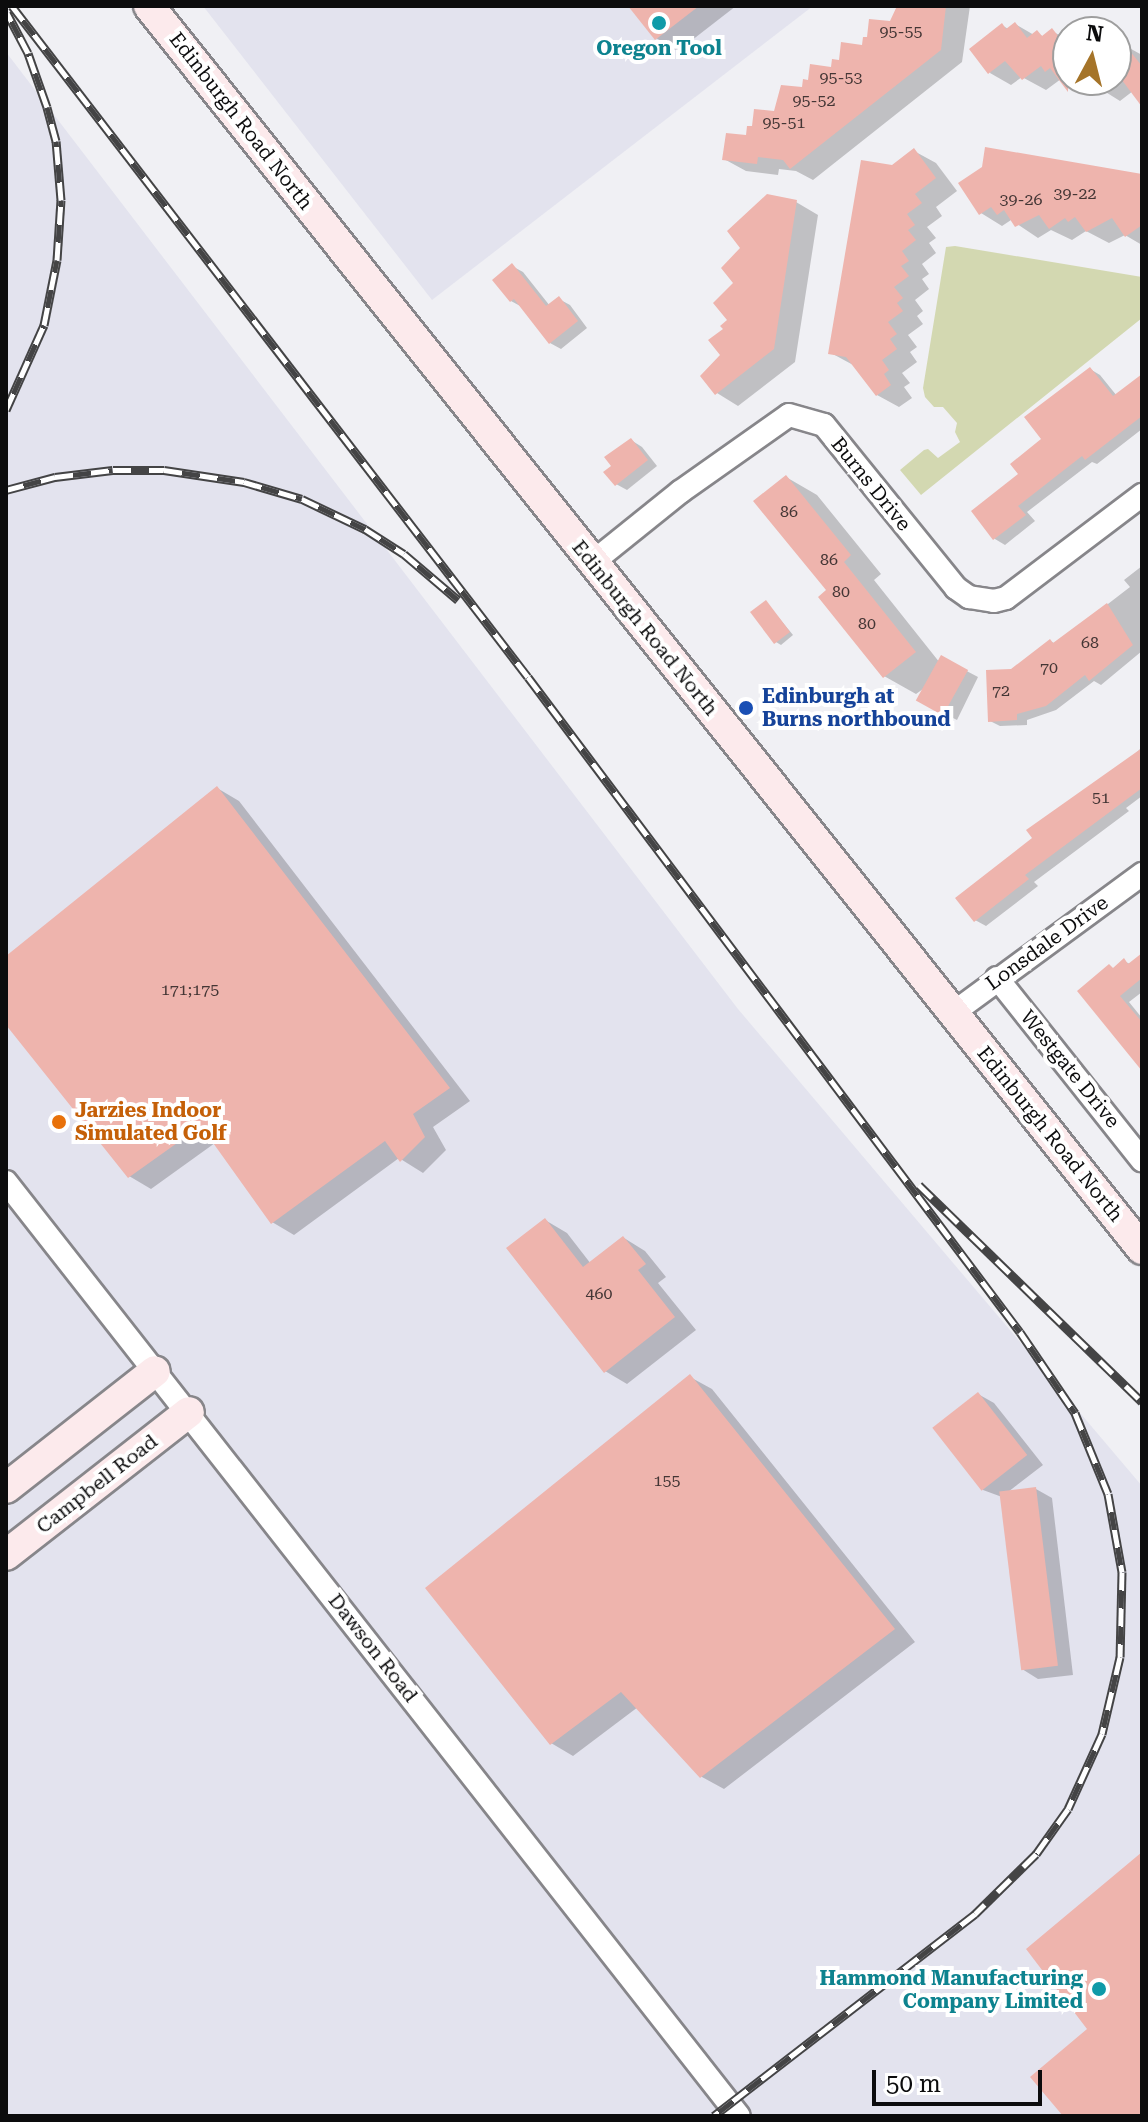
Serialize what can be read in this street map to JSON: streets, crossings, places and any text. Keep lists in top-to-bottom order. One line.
{"streets":{"main road":["Edinburgh Road North","Campbell Road"],"street":["Burns Drive","Lonsdale Drive","Westgate Drive","Dawson Road"]},"crossings":[["Edinburgh Road North","Burns Drive"],["Edinburgh Road North","Lonsdale Drive"],["Lonsdale Drive","Westgate Drive"],["Campbell Road","Dawson Road"]],"places":["Oregon Tool","Edinburgh at Burns northbound","Jarzies Indoor Simulated Golf","Hammond Manufacturing Company Limited"],"house_numbers":["95-55","95-53","95-52","95-51","39-22","39-26","86","86","80","80","68","70","72","51","171;175","460","155"],"scale_bar":"50 m","north":"top"}
